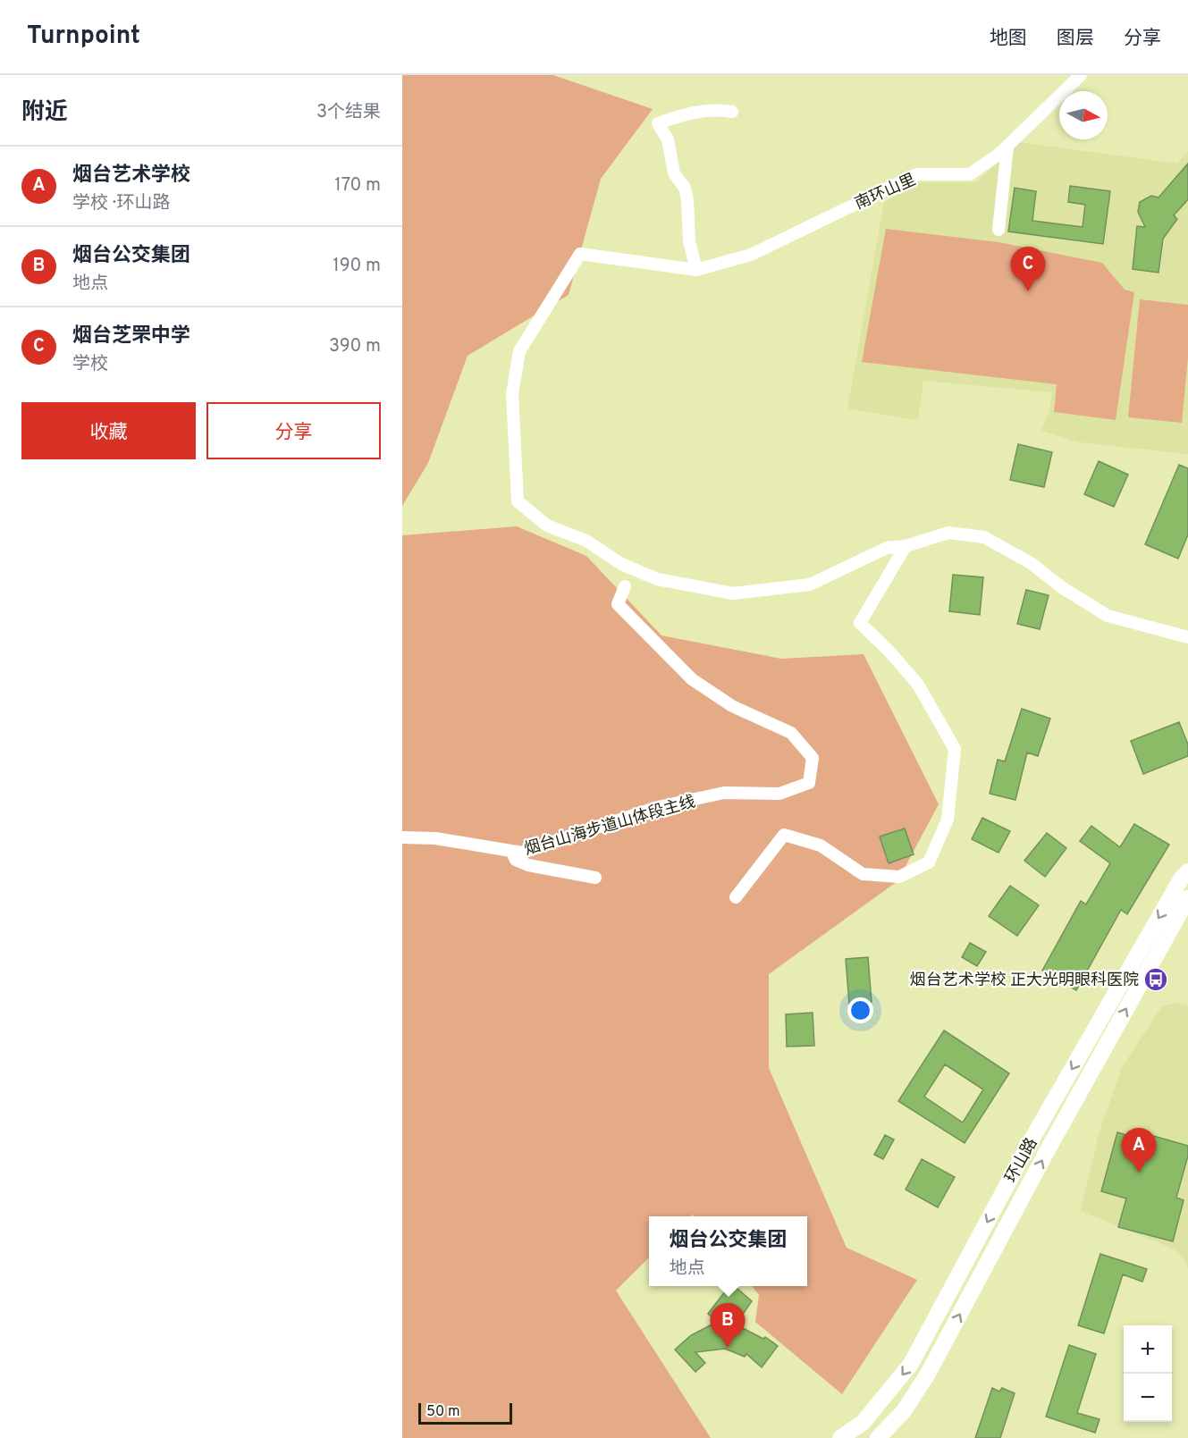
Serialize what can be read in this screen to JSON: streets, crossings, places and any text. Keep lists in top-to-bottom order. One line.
{"streets":{"main road":["环山路"],"street":["南环山里","烟台山海步道山体段主线"]},"places":{"bus stop":["烟台艺术学校 正大光明眼科医院"]},"scale_bar":"50 m","north":"right","page":{"header":"Turnpoint","nav":["地图","图层","分享"],"heading":["附近","3个结果"],"list":[{"mark":"A","name":"烟台艺术学校","note":"学校 · 环山路","value":"170 m"},{"mark":"B","name":"烟台公交集团","note":"地点","value":"190 m"},{"mark":"C","name":"烟台芝罘中学","note":"学校","value":"390 m"}],"pins":["C","A","B"],"buttons":["收藏","分享"],"popup":["烟台公交集团","地点"],"map_buttons":["+","−"],"scale":"50 m"}}
